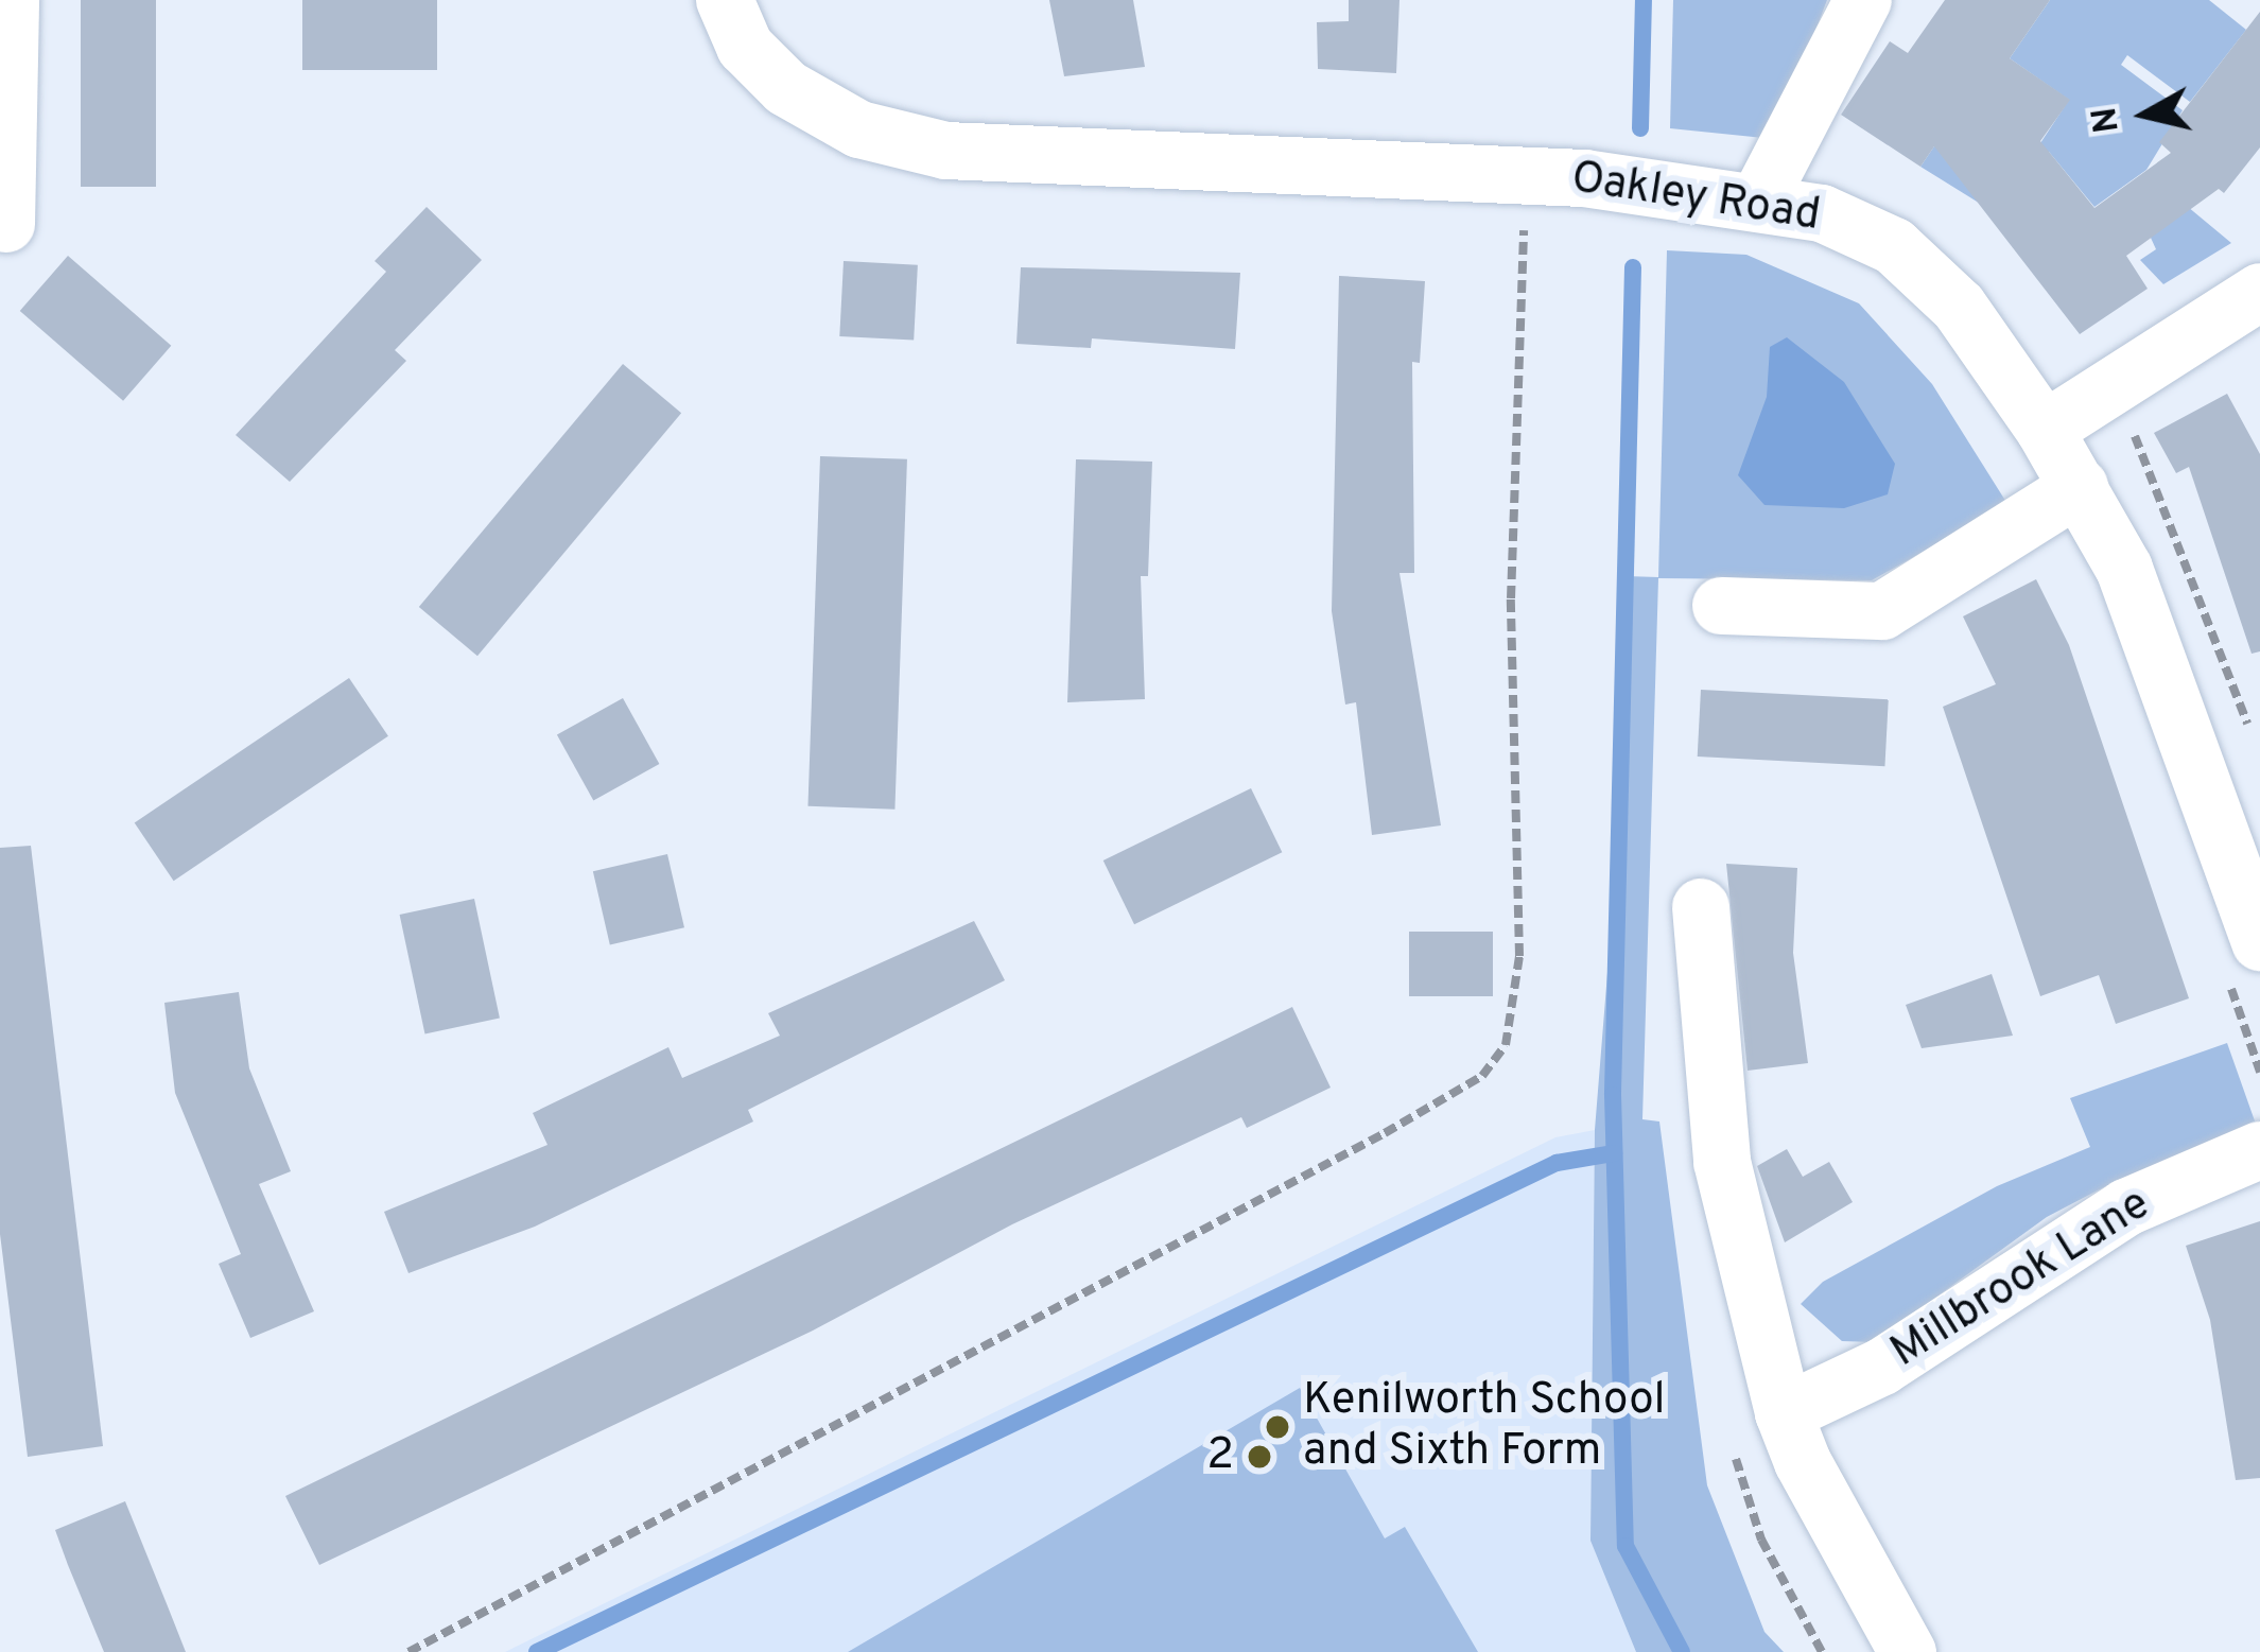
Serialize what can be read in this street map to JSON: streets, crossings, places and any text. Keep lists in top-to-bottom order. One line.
{"streets":{"street":["Oakley Road","Millbrook Lane"]},"places":["Kenilworth School and Sixth Form","2"],"north":"left"}
